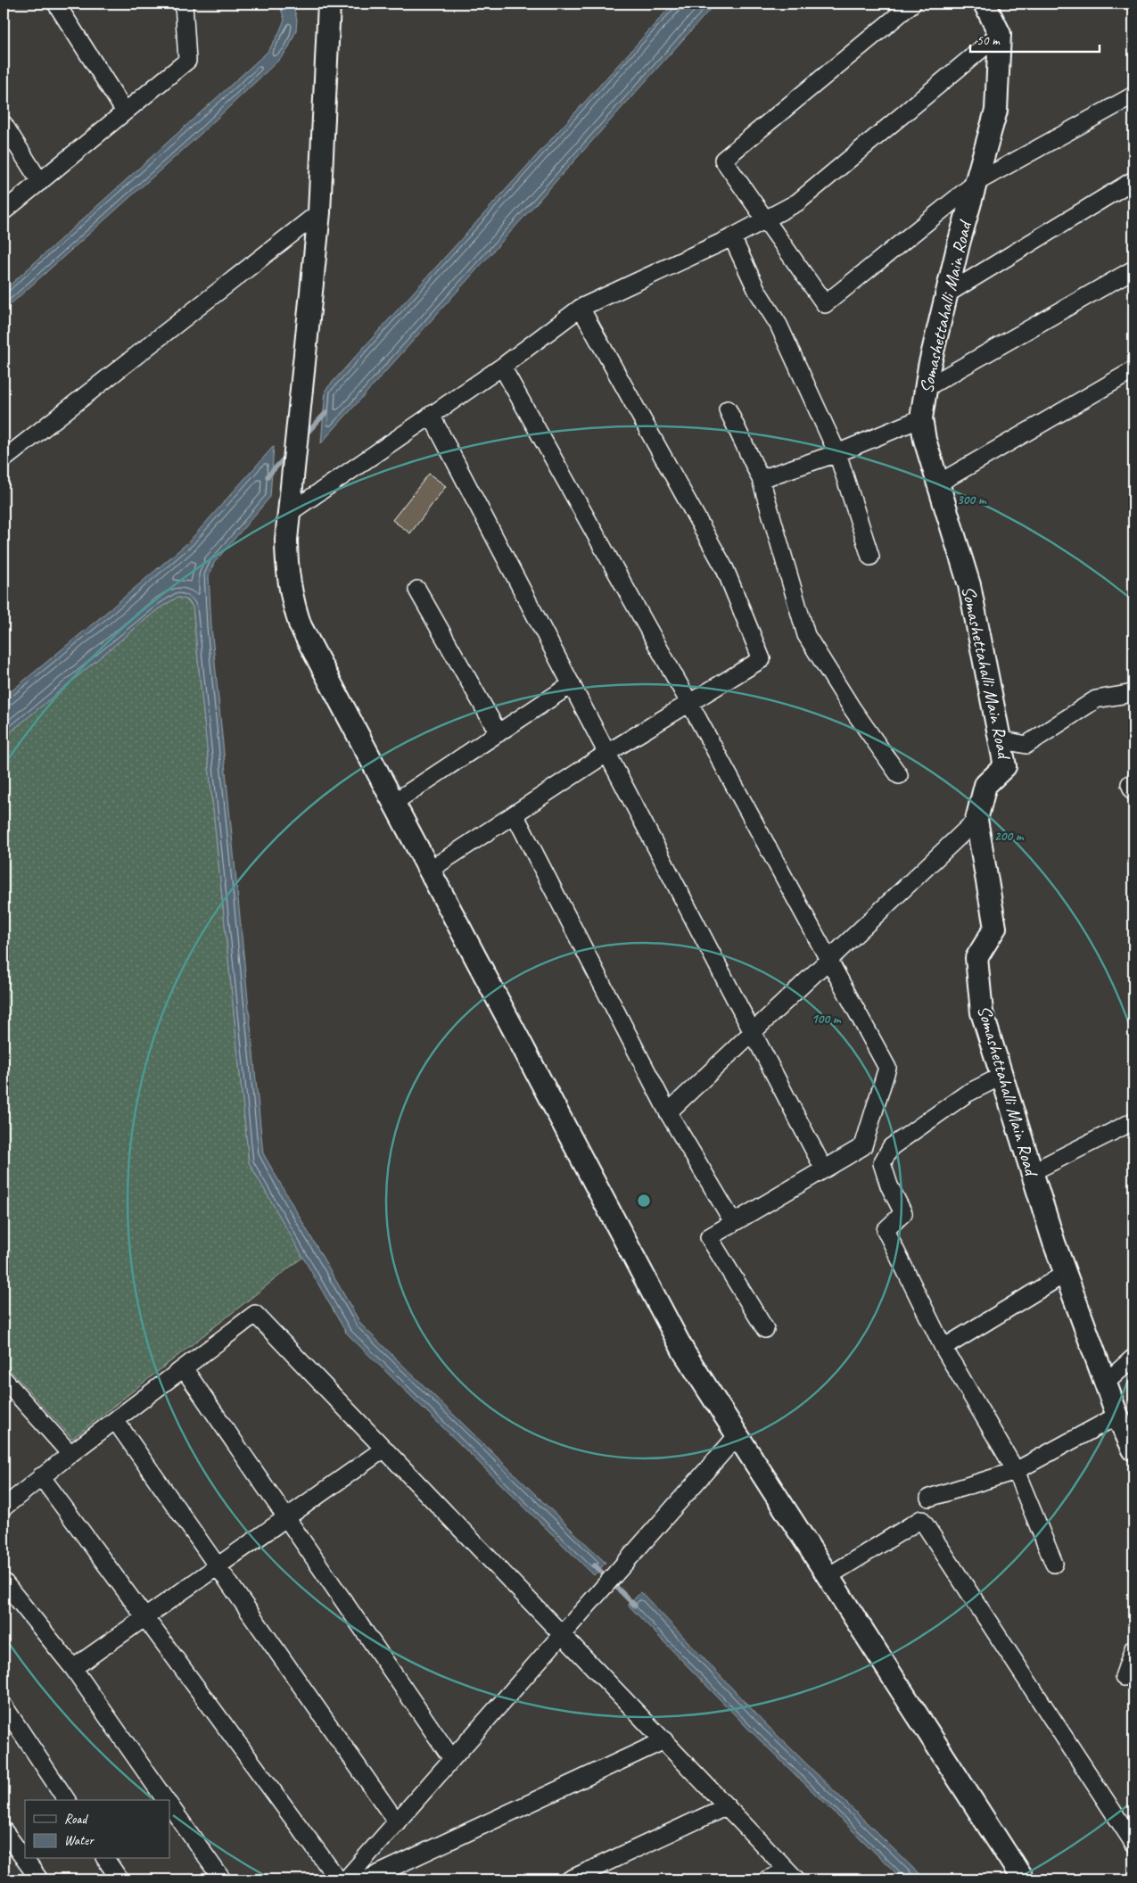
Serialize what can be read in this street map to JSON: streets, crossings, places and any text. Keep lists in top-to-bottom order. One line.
{"streets":{"street":["Somashettahalli Main Road"]},"legend":["Road","Water"],"scale_bar":"50 m","rings":["300 m","200 m","100 m"]}
